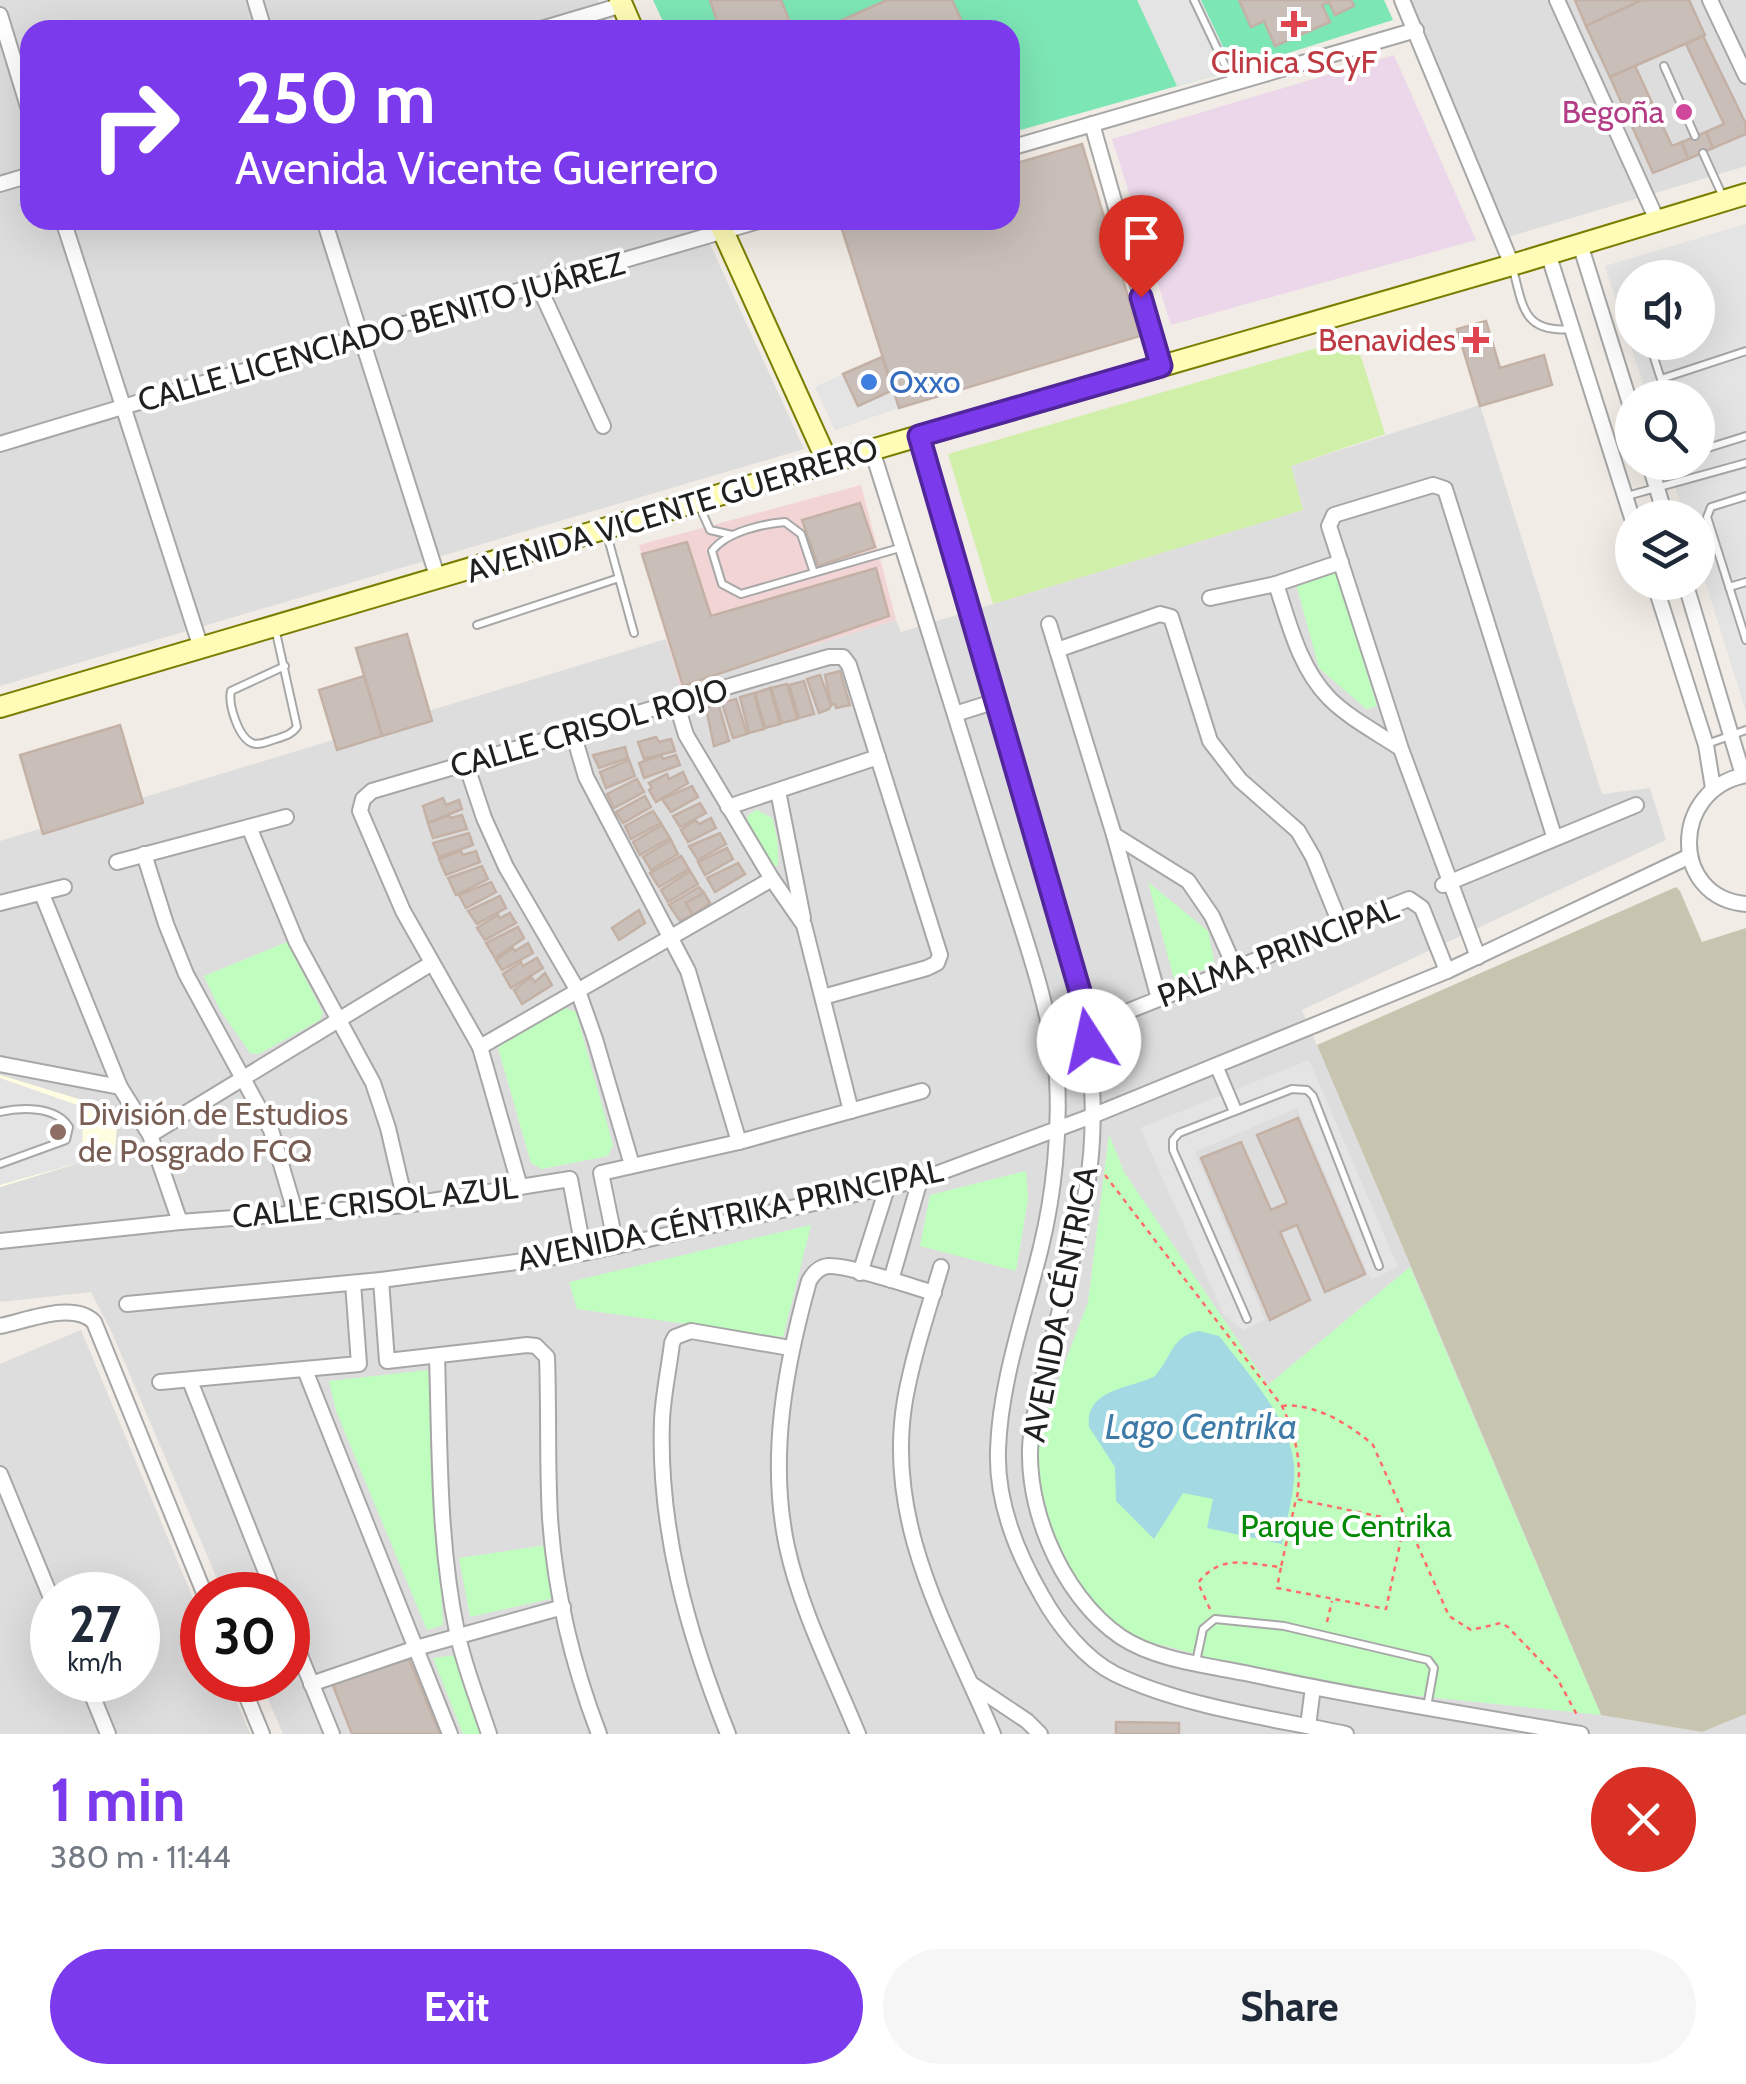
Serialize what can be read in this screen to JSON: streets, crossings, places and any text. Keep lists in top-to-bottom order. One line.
{"streets":{"main road":["AVENIDA VICENTE GUERRERO"],"street":["CALLE LICENCIADO BENITO JUÁREZ","CALLE CRISOL ROJO","PALMA PRINCIPAL","CALLE CRISOL AZUL","AVENIDA CÉNTRIKA PRINCIPAL","AVENIDA CÉNTRICA"]},"crossings":[["AVENIDA VICENTE GUERRERO","AVENIDA CÉNTRICA"],["PALMA PRINCIPAL","AVENIDA CÉNTRIKA PRINCIPAL"],["CALLE CRISOL AZUL","AVENIDA CÉNTRIKA PRINCIPAL"],["AVENIDA CÉNTRIKA PRINCIPAL","AVENIDA CÉNTRICA"]],"water":["Lago Centrika"],"parks":["Parque Centrika"],"places":{"health":["Clinica SCyF","Benavides"],"other":["Begoña","Oxxo","División de Estudios de Posgrado FCQ"]},"page":{"turn":["250 m","Avenida Vicente Guerrero"],"speed":"27 km/h","limit":"30","heading":["1 min","380 m · 11:44"],"buttons":["Exit","Share"]}}
